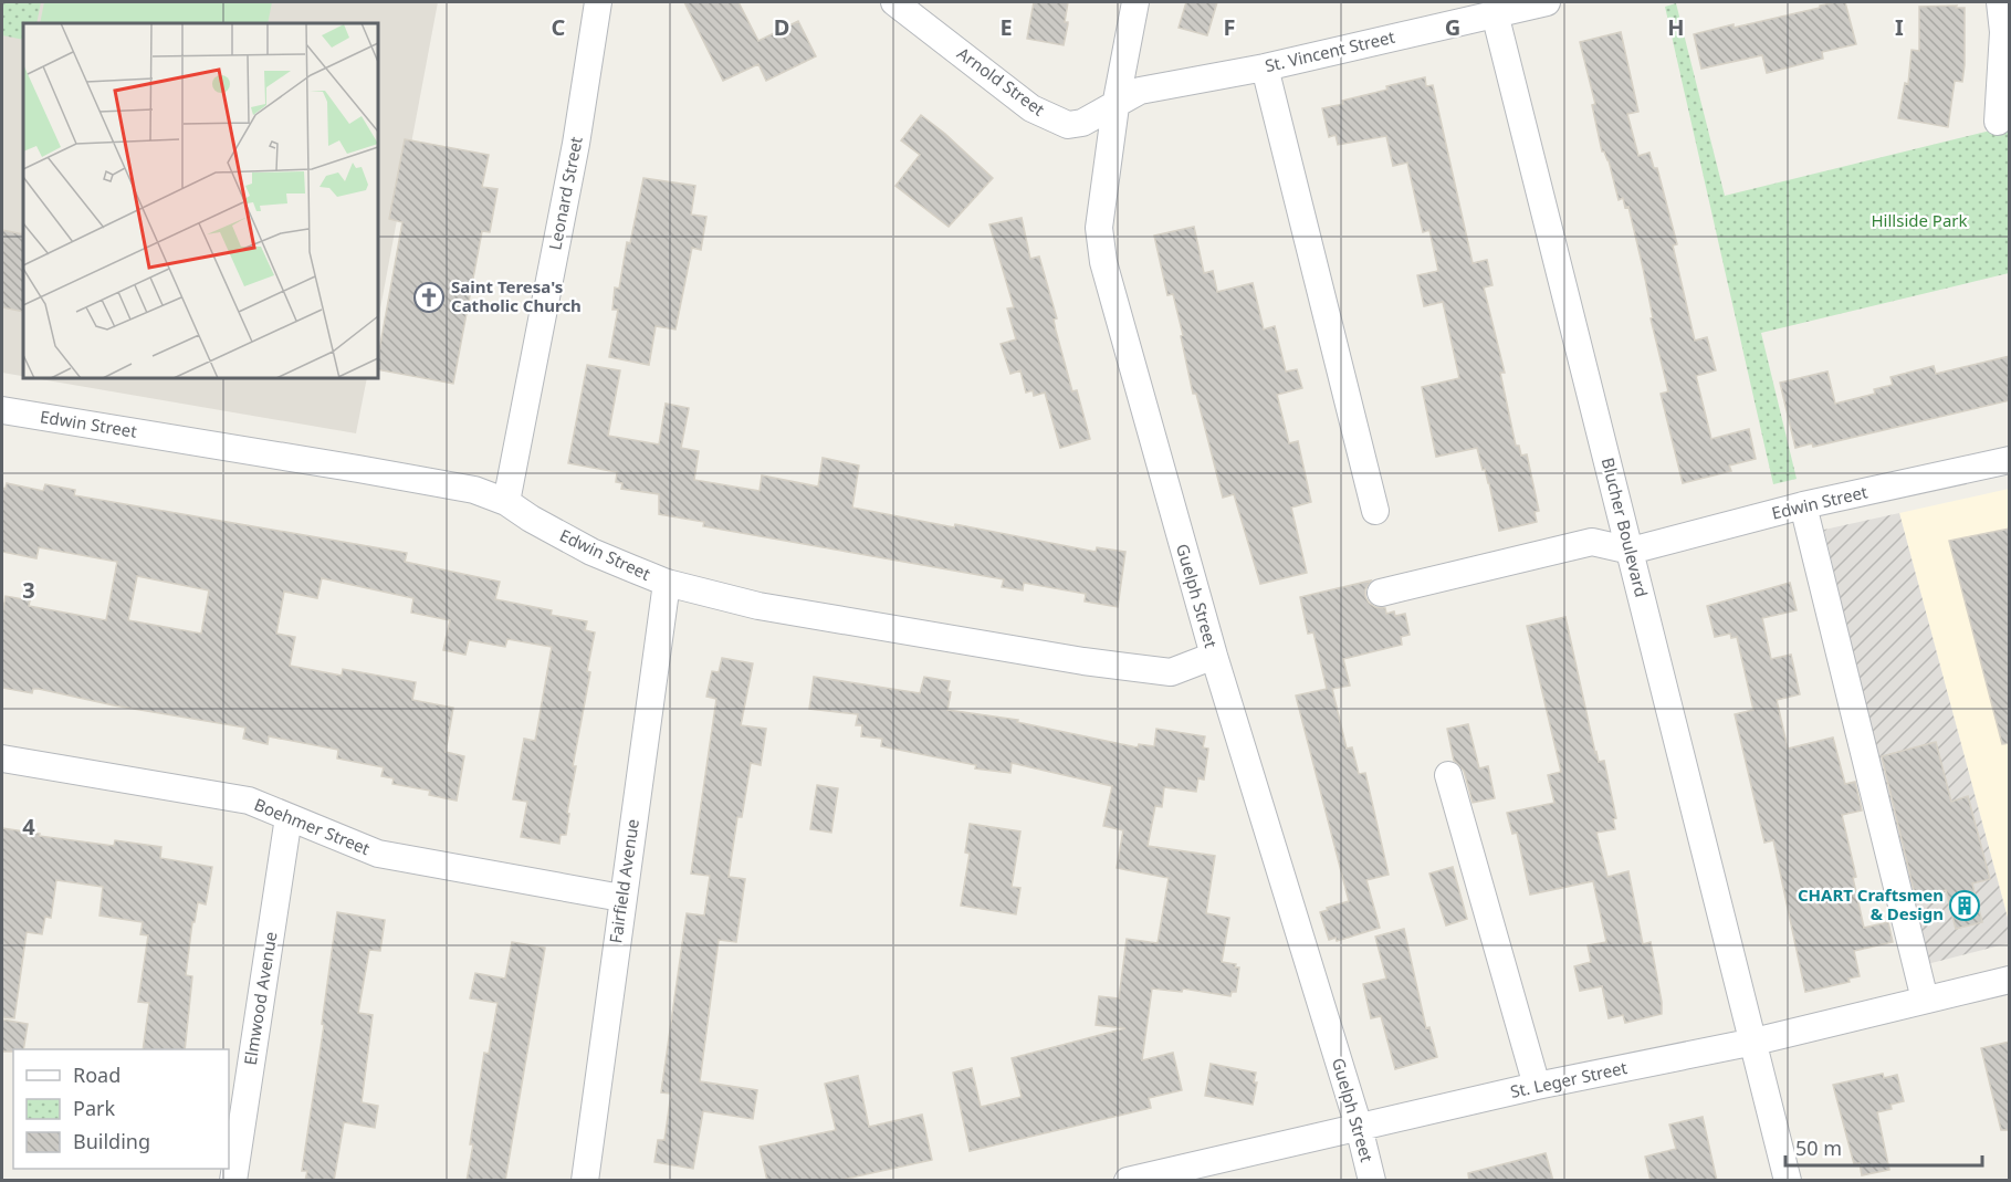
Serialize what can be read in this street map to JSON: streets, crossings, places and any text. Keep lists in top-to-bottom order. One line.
{"streets":{"street":["St. Vincent Street","Arnold Street","Leonard Street","Edwin Street","Blucher Boulevard","Guelph Street","Boehmer Street","Fairfield Avenue","Elmwood Avenue","St. Leger Street"]},"crossings":[["St. Vincent Street","Arnold Street"],["St. Vincent Street","Blucher Boulevard"],["St. Vincent Street","Guelph Street"],["Arnold Street","Guelph Street"],["Leonard Street","Edwin Street"],["Edwin Street","Blucher Boulevard"],["Edwin Street","Guelph Street"],["Edwin Street","Fairfield Avenue"],["Blucher Boulevard","St. Leger Street"],["Guelph Street","St. Leger Street"],["Boehmer Street","Fairfield Avenue"],["Boehmer Street","Elmwood Avenue"]],"parks":["Hillside Park"],"places":{"church":["Saint Teresa's Catholic Church"],"building":["CHART Craftsmen & Design"]},"legend":["Road","Park","Building"],"scale_bar":"50 m","grid":{"columns":["C","D","E","F","G","H","I"],"rows":["3","4"]}}
